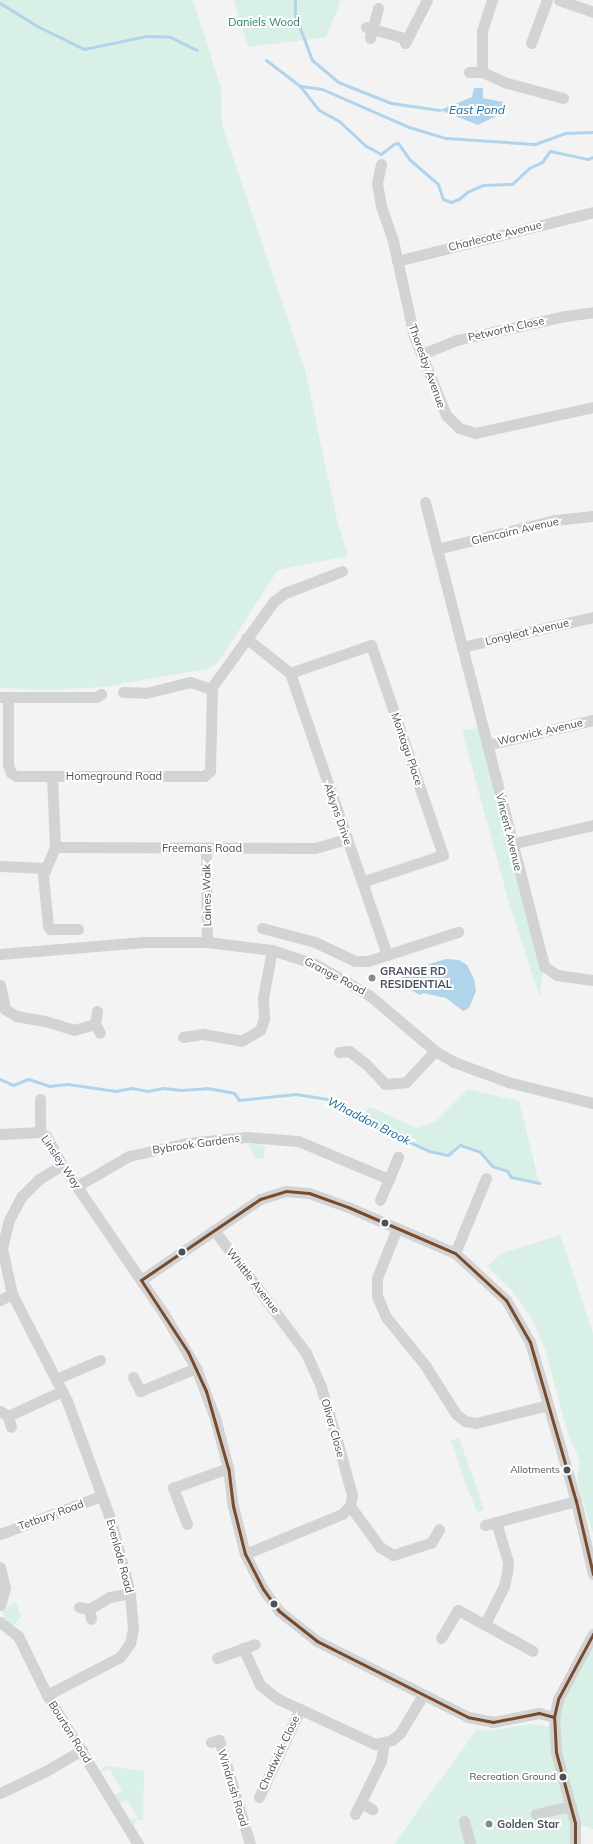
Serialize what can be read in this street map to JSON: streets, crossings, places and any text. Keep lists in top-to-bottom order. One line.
{"streets":{"street":["Charlecote Avenue","Petworth Close","Thoresby Avenue","Glencairn Avenue","Longleat Avenue","Warwick Avenue","Montagu Place","Homeground Road","Atkyns Drive","Vincent Avenue","Freemans Road","Laines Walk","Grange Road","Bybrook Gardens","Linsley Way","Whittle Avenue","Oliver Close","Tetbury Road","Evenlode Road","Bourton Road","Chadwick Close","Windrush Road"]},"crossings":[["Charlecote Avenue","Thoresby Avenue"],["Petworth Close","Thoresby Avenue"],["Longleat Avenue","Vincent Avenue"],["Warwick Avenue","Vincent Avenue"],["Montagu Place","Atkyns Drive"],["Atkyns Drive","Freemans Road"],["Freemans Road","Laines Walk"],["Laines Walk","Grange Road"],["Bybrook Gardens","Linsley Way"],["Linsley Way","Evenlode Road"],["Whittle Avenue","Oliver Close"],["Tetbury Road","Evenlode Road"],["Evenlode Road","Bourton Road"]],"water":["East Pond","Whaddon Brook"],"parks":["Daniels Wood"],"places":["GRANGE RD RESIDENTIAL","Allotments","Recreation Ground","Golden Star"]}
